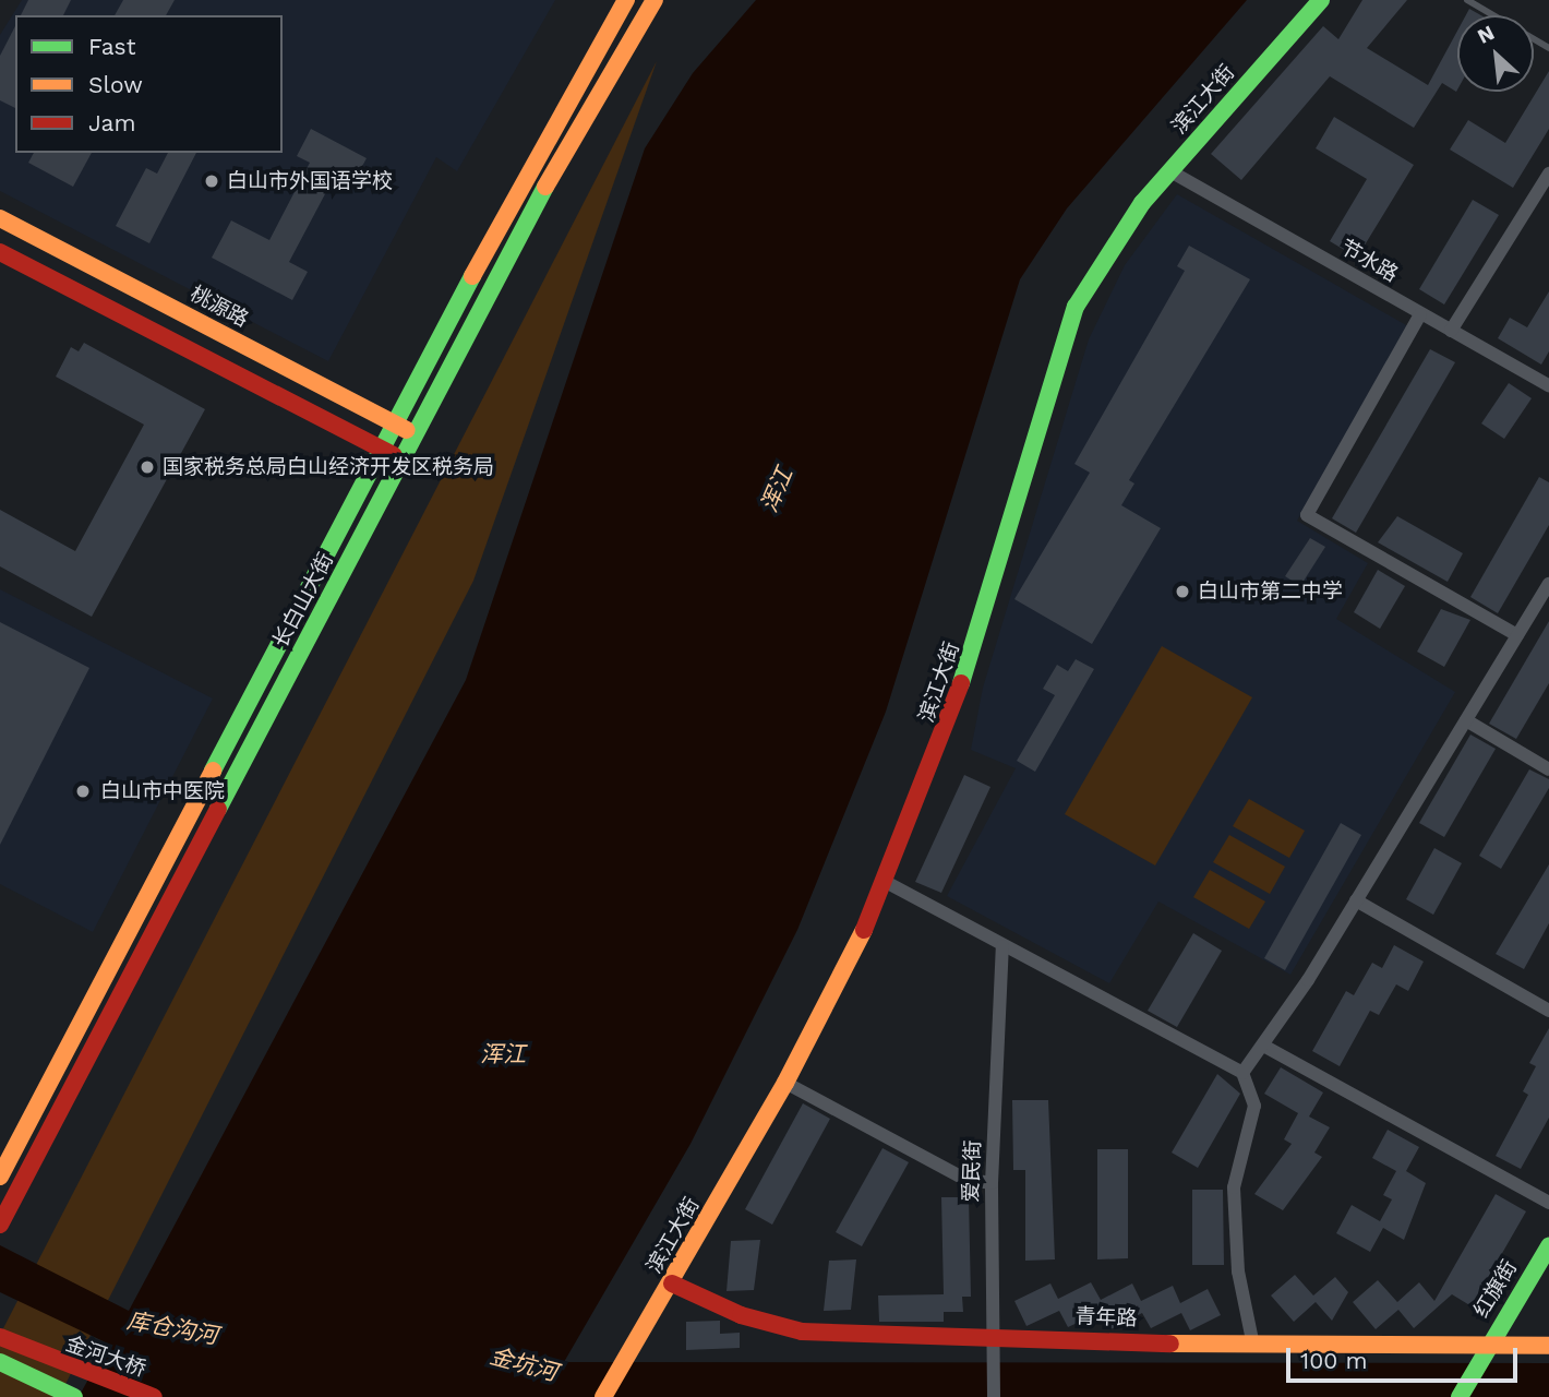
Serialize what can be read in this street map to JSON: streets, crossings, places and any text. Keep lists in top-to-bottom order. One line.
{"streets":{"street":["滨江大街","节水路","桃源路","长白山大街","爱民街","红旗街","青年路","金河大桥"]},"crossings":[["滨江大街","节水路"],["滨江大街","青年路"],["桃源路","长白山大街"],["爱民街","青年路"],["红旗街","青年路"]],"water":["浑江","库仓沟河","金坑河"],"places":["白山市外国语学校","国家税务总局白山经济开发区税务局","白山市第二中学","白山市中医院"],"legend":["Fast","Slow","Jam"],"scale_bar":"100 m","north":"top left"}
